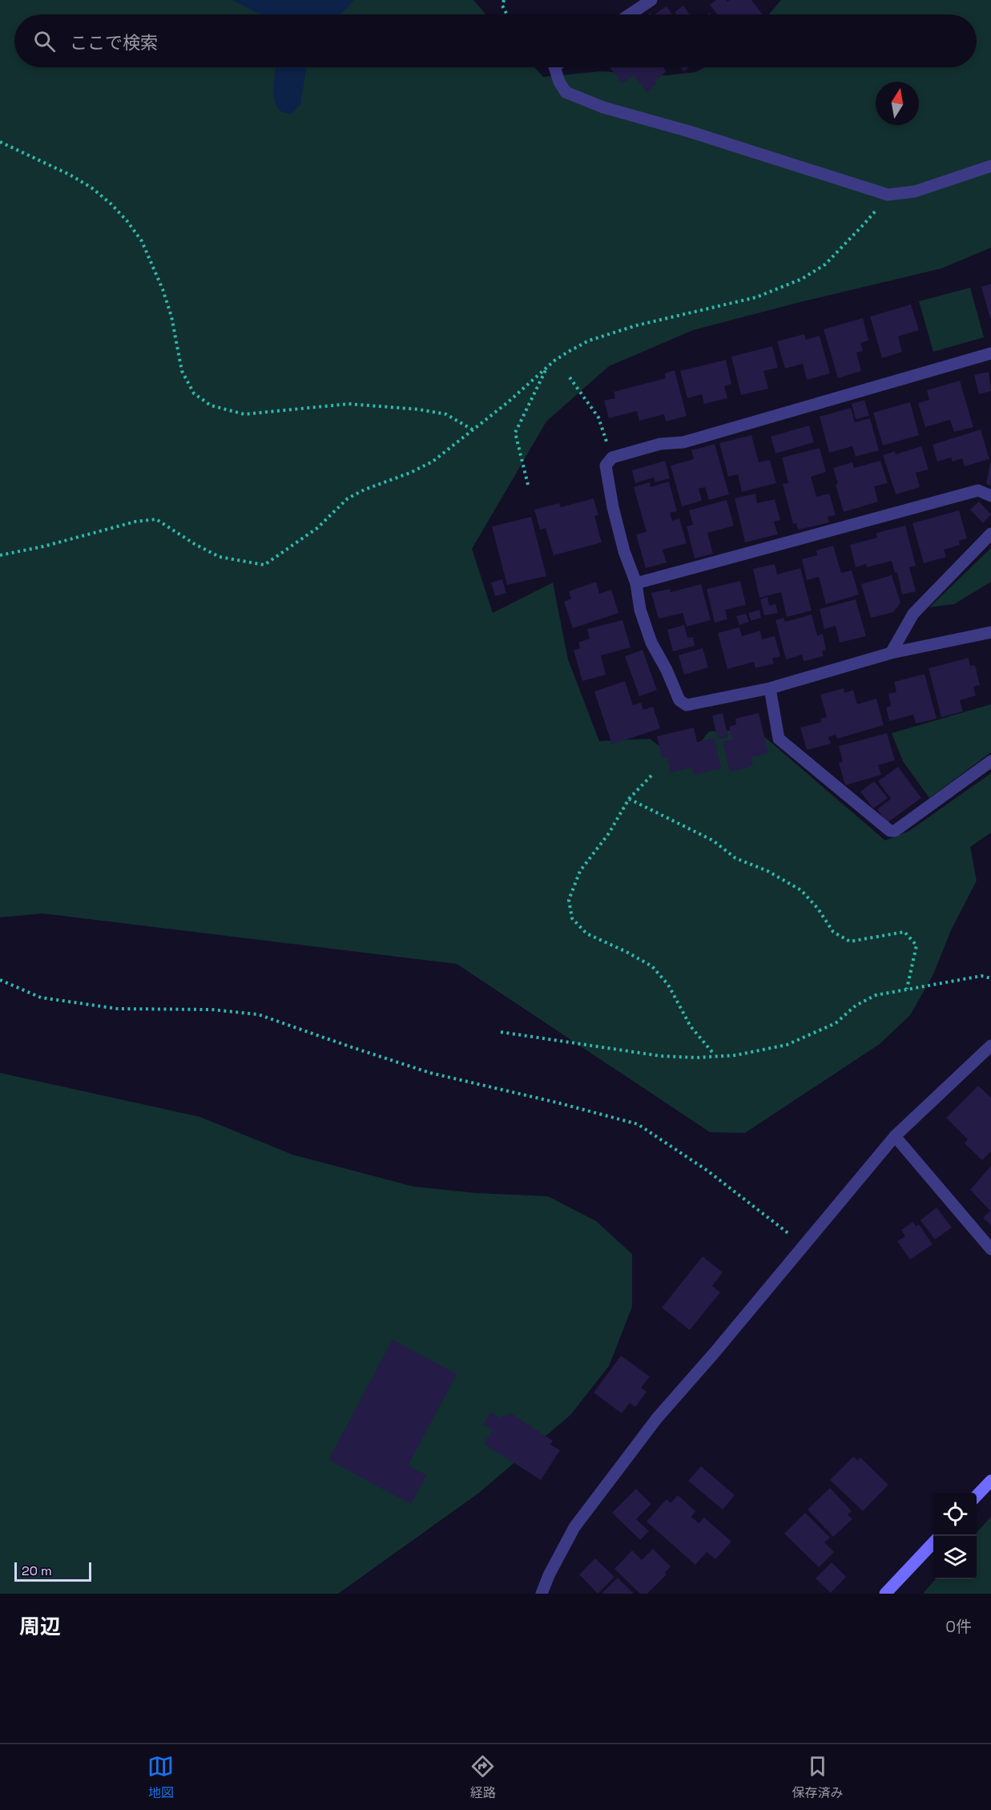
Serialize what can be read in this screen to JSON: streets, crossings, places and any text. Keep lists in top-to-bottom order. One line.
{"scale_bar":"20 m","north":"top","page":{"search":"ここで検索","scale":"20 m","heading":["周辺","0件"],"nav":["地図","経路","保存済み"]}}
